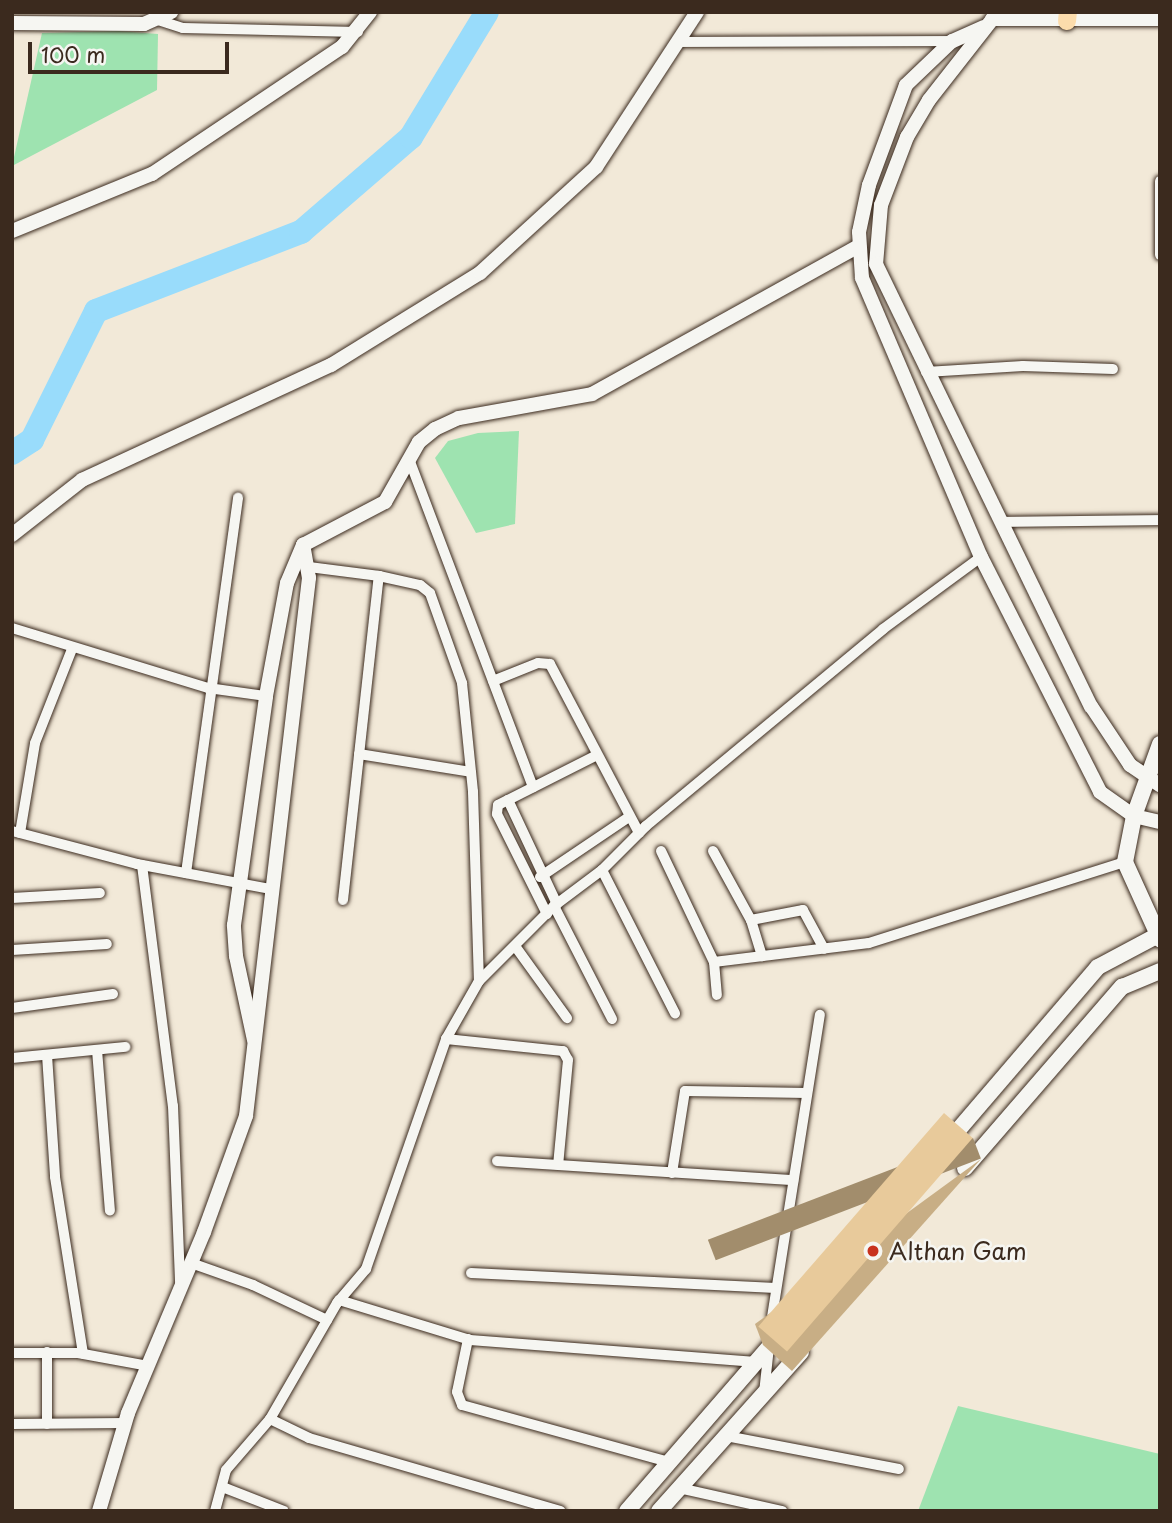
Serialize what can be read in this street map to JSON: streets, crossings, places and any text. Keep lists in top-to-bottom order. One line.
{"places":["Althan Gam"],"scale_bar":"100 m"}
